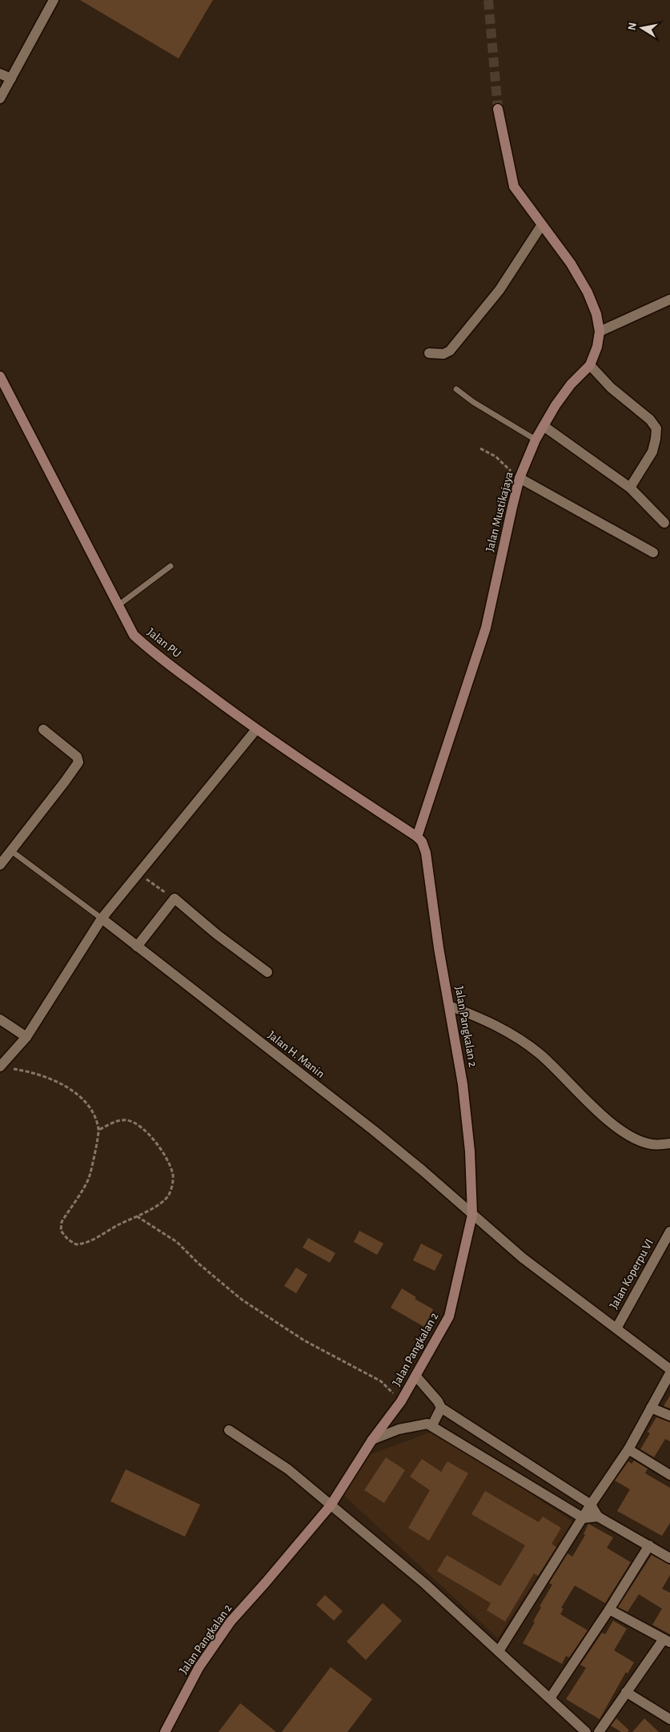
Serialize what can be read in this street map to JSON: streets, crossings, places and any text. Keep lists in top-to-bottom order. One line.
{"streets":{"street":["Jalan Mustikajaya","Jalan PU","Jalan Pangkalan 2","Jalan H. Manin","Jalan Koperpu VI"]},"crossings":[["Jalan Mustikajaya","Jalan PU"],["Jalan Mustikajaya","Jalan Pangkalan 2"],["Jalan PU","Jalan Pangkalan 2"],["Jalan Pangkalan 2","Jalan H. Manin"],["Jalan H. Manin","Jalan Koperpu VI"]],"north":"left"}
